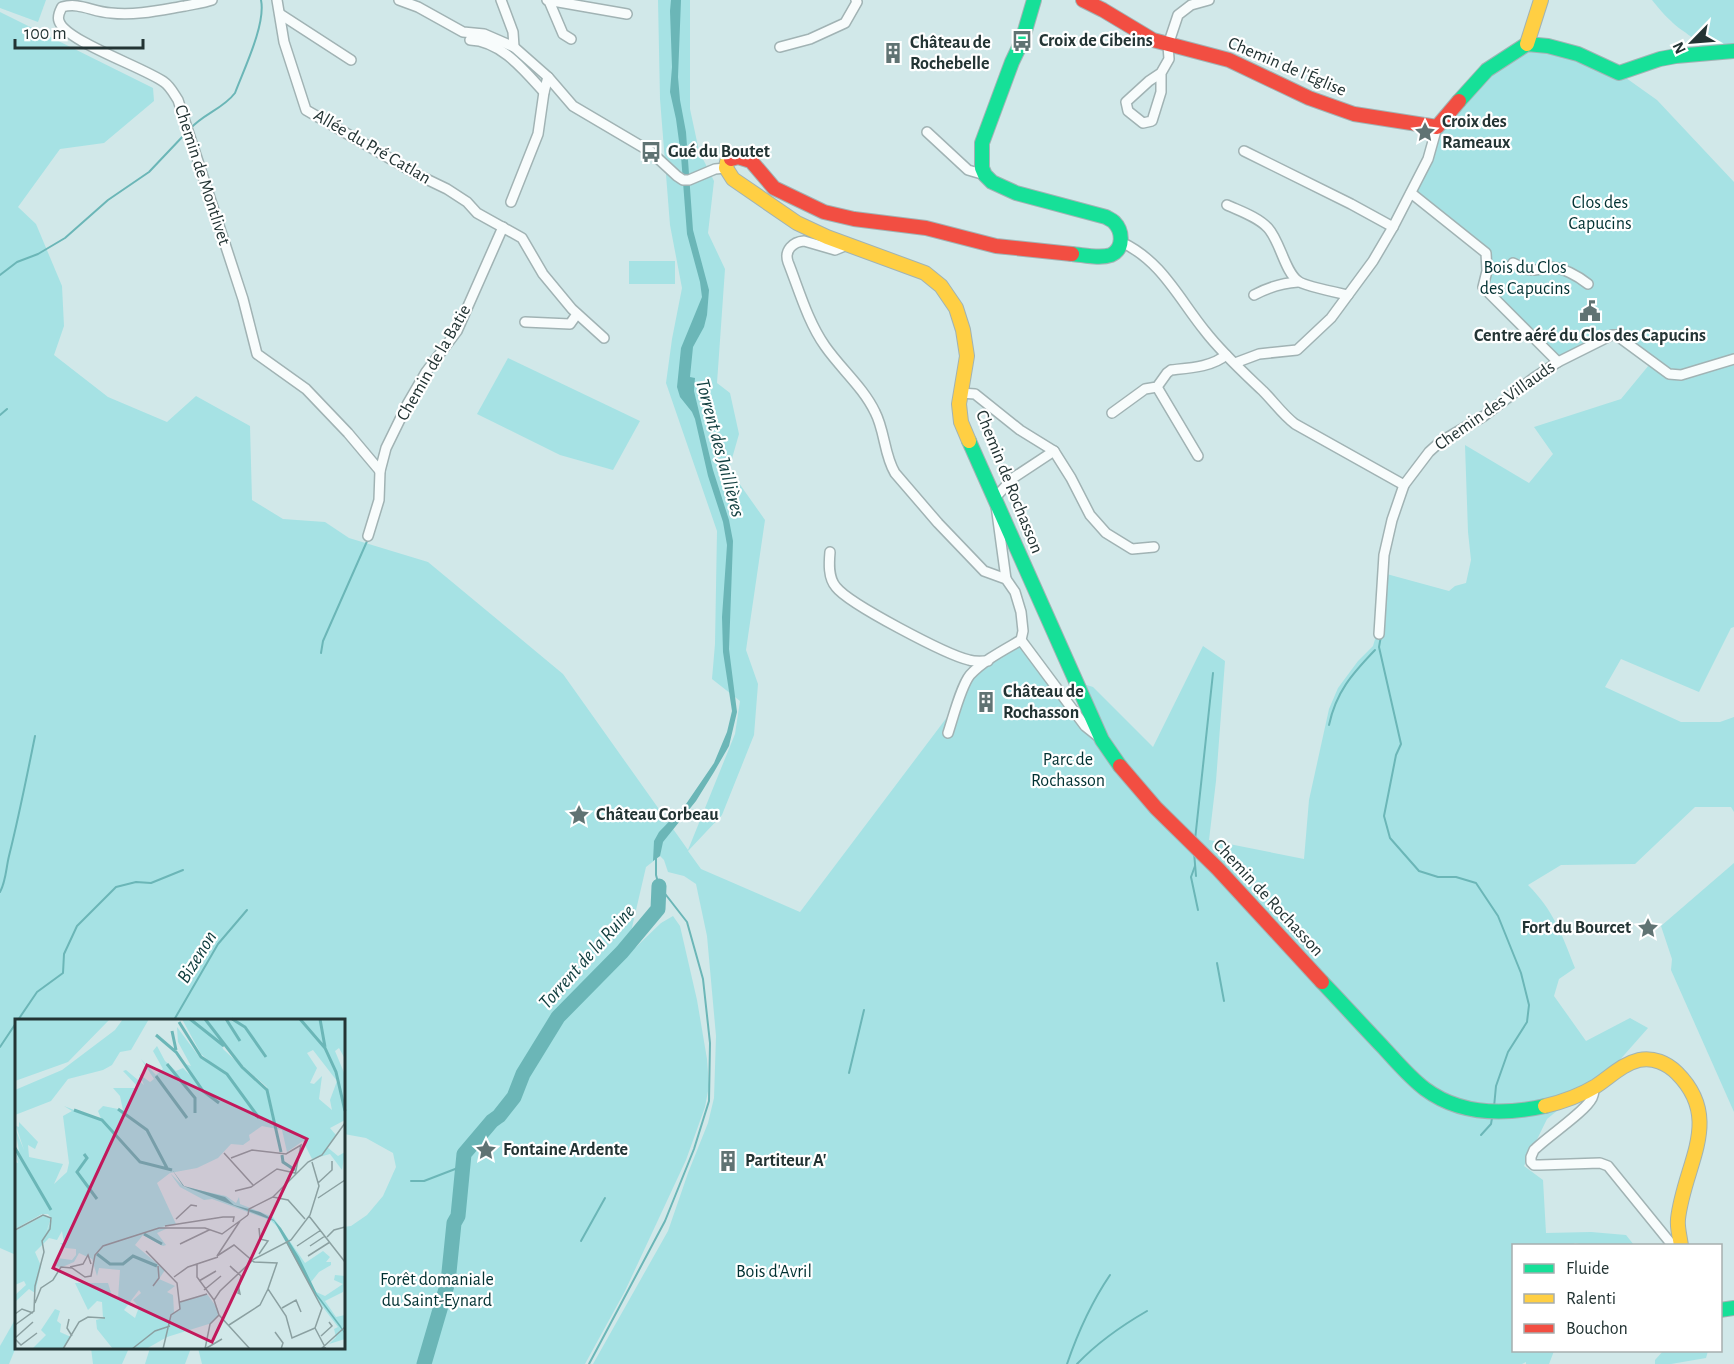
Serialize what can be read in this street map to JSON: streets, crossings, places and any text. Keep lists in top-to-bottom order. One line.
{"streets":{"street":["Chemin de l'Église","Allée du Pré Catlan","Chemin de Montlivet","Chemin de la Batie","Chemin des Villauds","Chemin de Rochasson"]},"crossings":[["Allée du Pré Catlan","Chemin de la Batie"],["Chemin de Montlivet","Chemin de la Batie"]],"water":["Torrent des Jaillières","Bizenon","Torrent de la Ruine"],"parks":["Clos des Capucins","Bois du Clos des Capucins","Parc de Rochasson","Bois d'Avril","Forêt domaniale du Saint-Eynard"],"places":{"bus stop":["Croix de Cibeins","Gué du Boutet"],"building":["Château de Rochebelle","Château de Rochasson","Partiteur A'"],"place":["Croix des Rameaux","Château Corbeau","Fort du Bourcet","Fontaine Ardente"],"public building":["Centre aéré du Clos des Capucins"]},"legend":["Fluide","Ralenti","Bouchon"],"scale_bar":"100 m","north":"bottom left"}
